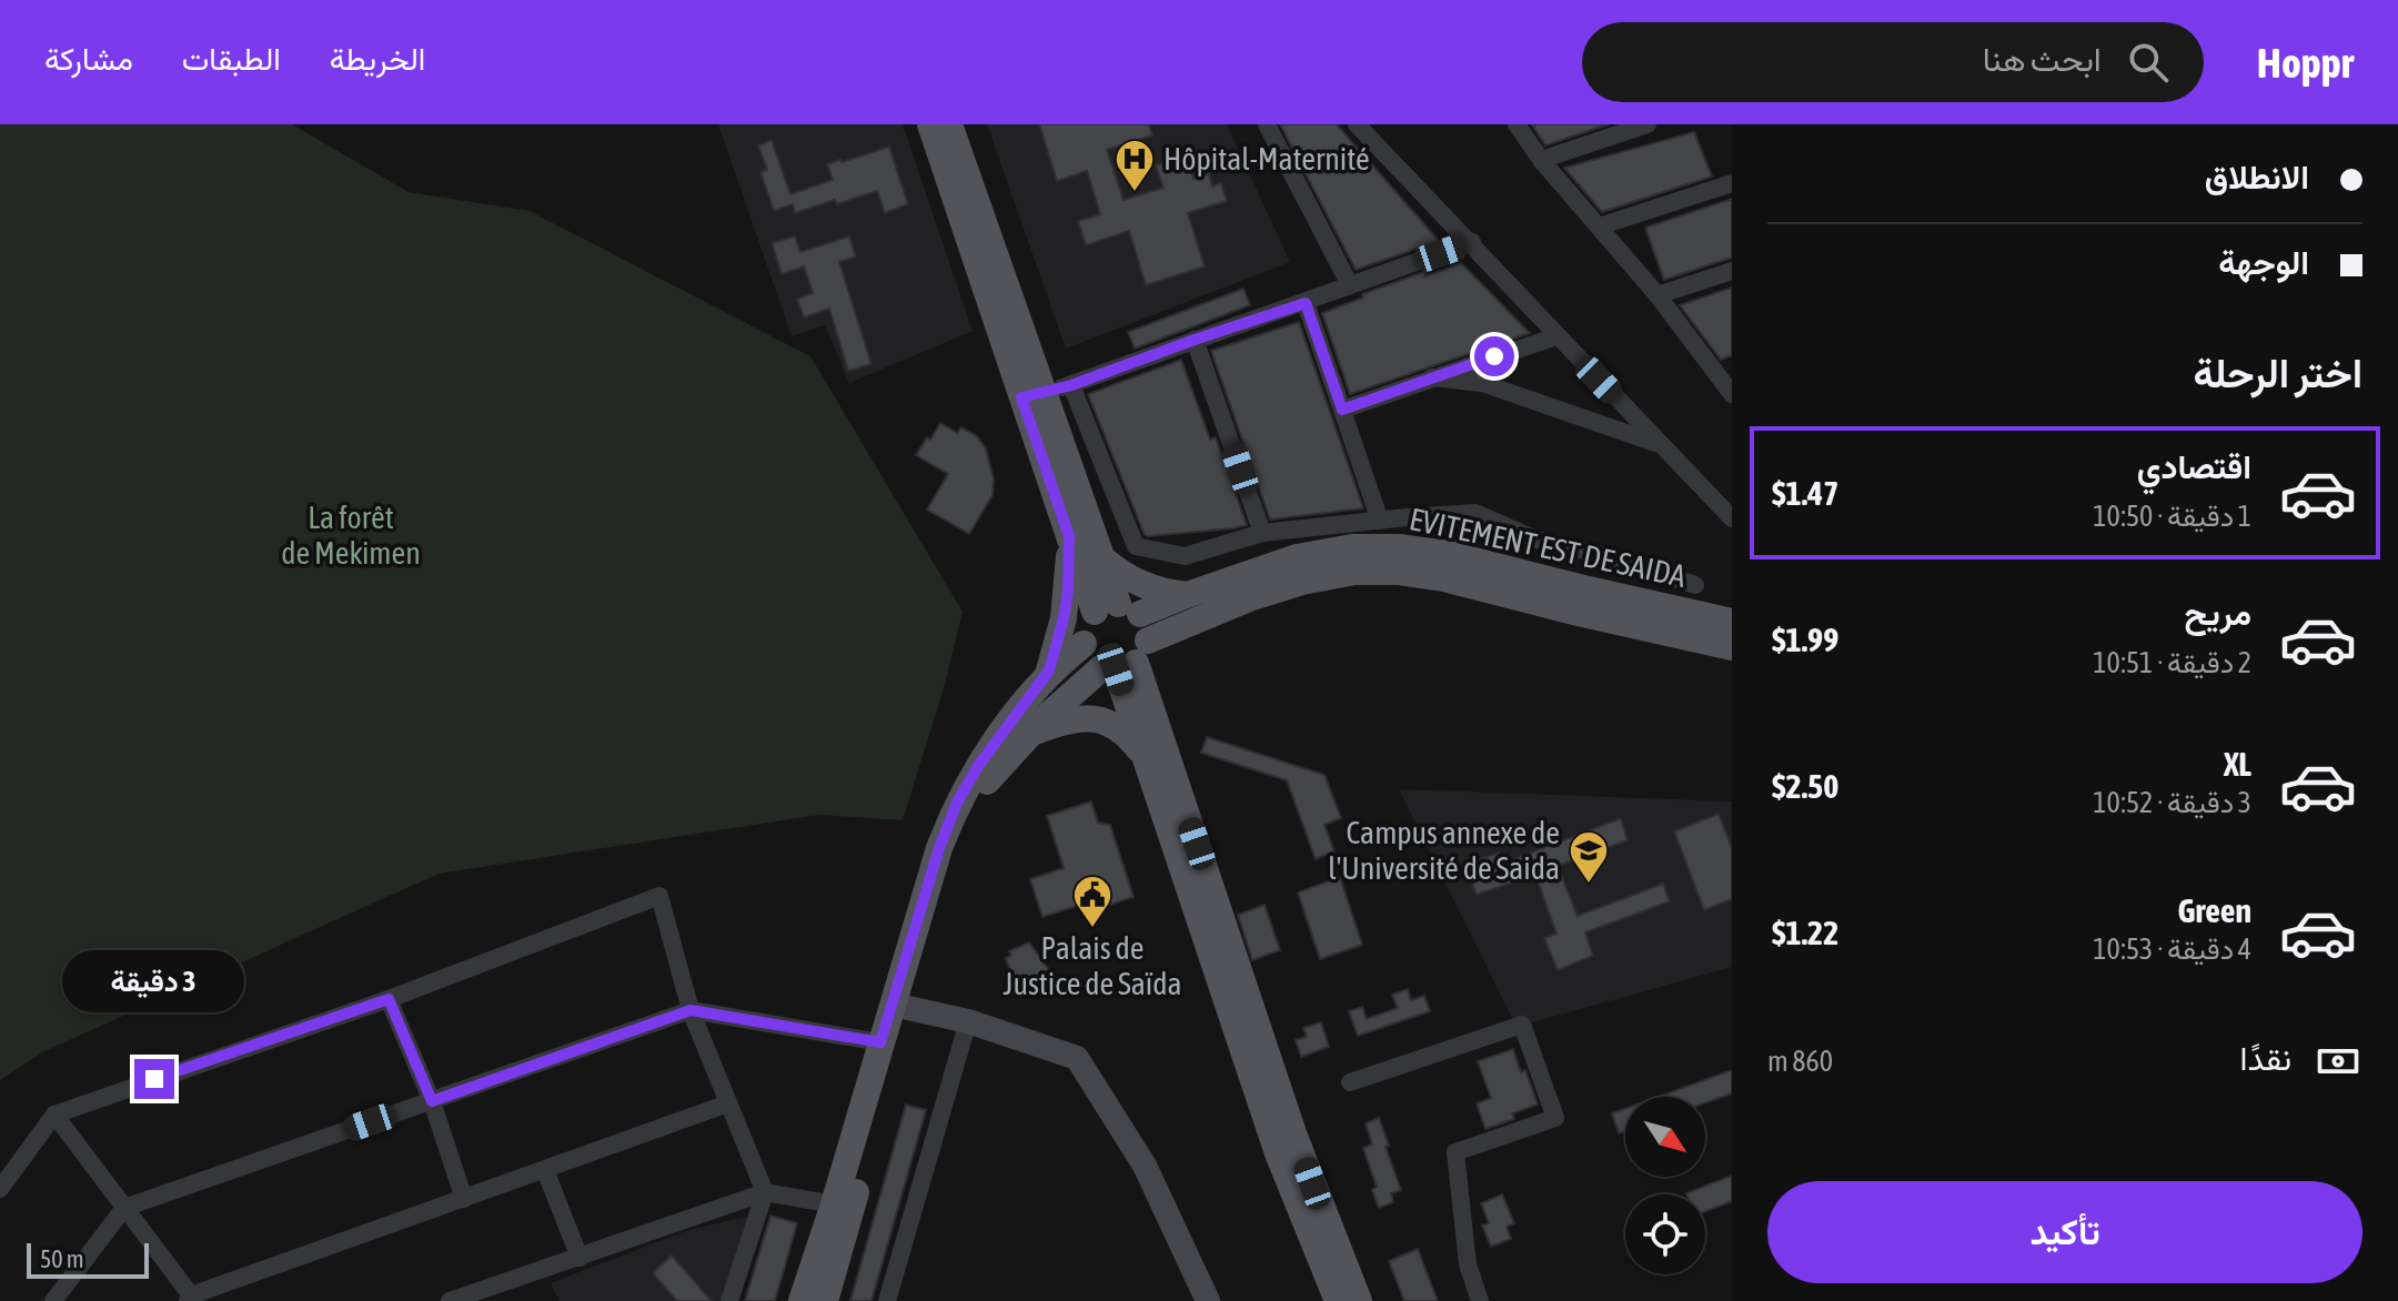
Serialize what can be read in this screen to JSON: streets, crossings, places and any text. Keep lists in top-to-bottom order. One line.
{"streets":{"main road":["EVITEMENT EST DE SAIDA"]},"parks":["La forêt de Mekimen"],"places":{"hospital":["Hôpital-Maternité"],"school or university":["Campus annexe de l'Université de Saida"],"public building":["Palais de Justice de Saïda"]},"scale_bar":"50 m","north":"bottom right","page":{"header":"Hoppr","search":"ابحث هنا","nav":["الخريطة","الطبقات","مشاركة"],"banner":["الانطلاق","الوجهة"],"heading":"اختر الرحلة","list":[{"name":"اقتصادي","note":"1 دقيقة · 10:50","value":"$1.47"},{"name":"مريح","note":"2 دقيقة · 10:51","value":"$1.99"},{"name":"XL","note":"3 دقيقة · 10:52","value":"$2.50"},{"name":"Green","note":"4 دقيقة · 10:53","value":"$1.22"}],"bubble":"3 دقيقة","pay":["نقدًا","860 m"],"buttons":"تأكيد","scale":"50 m"}}
